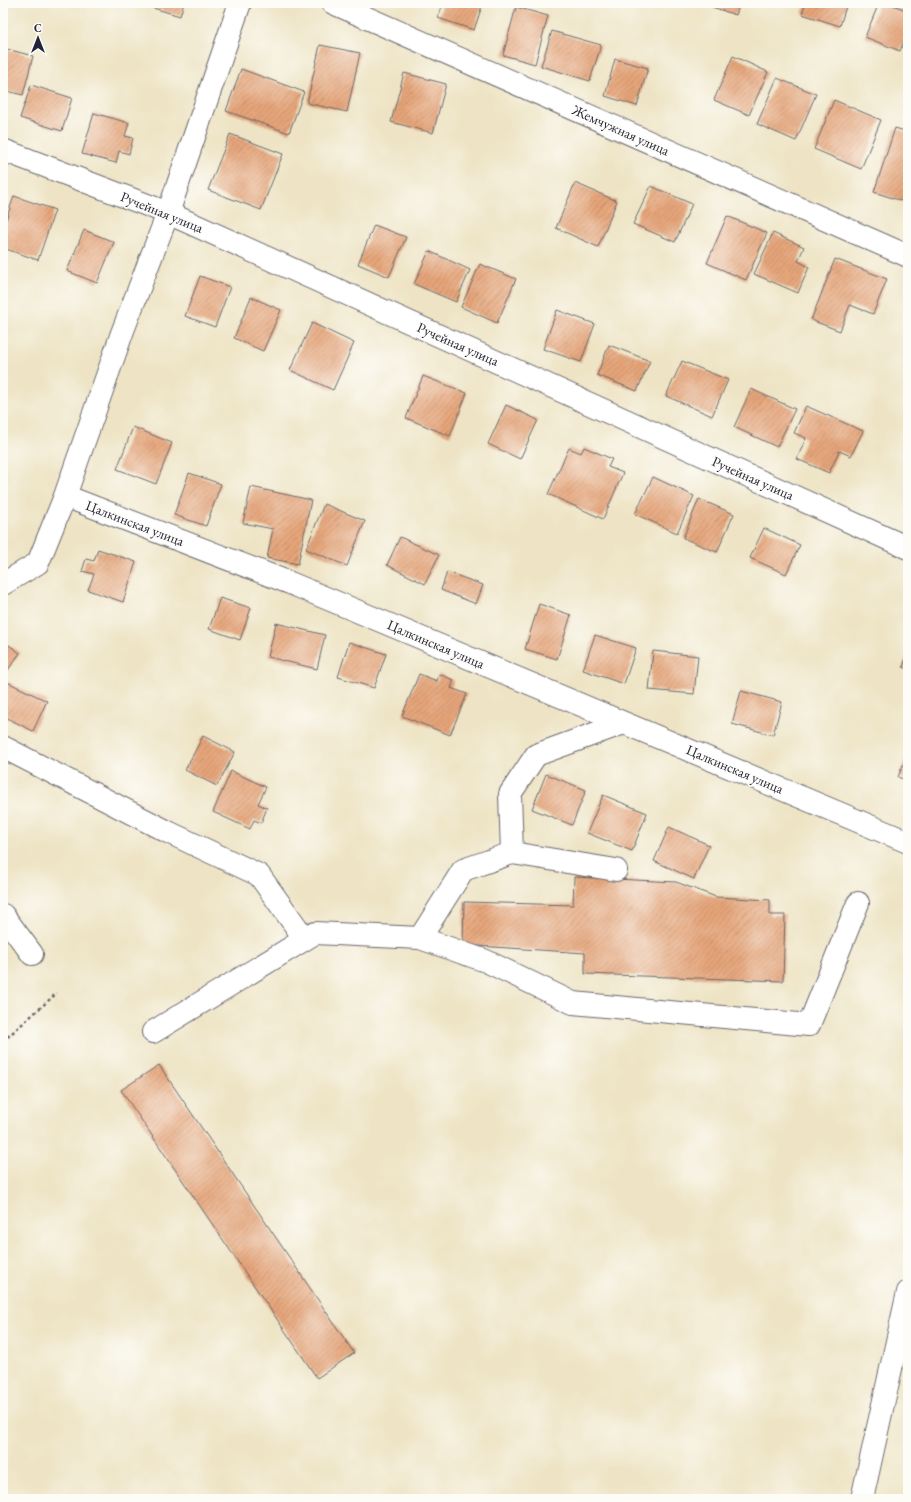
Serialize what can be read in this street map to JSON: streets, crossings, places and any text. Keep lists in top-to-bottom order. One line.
{"streets":{"street":["Жемчужная улица","Ручейная улица","Цалкинская улица"]},"north":"top"}
